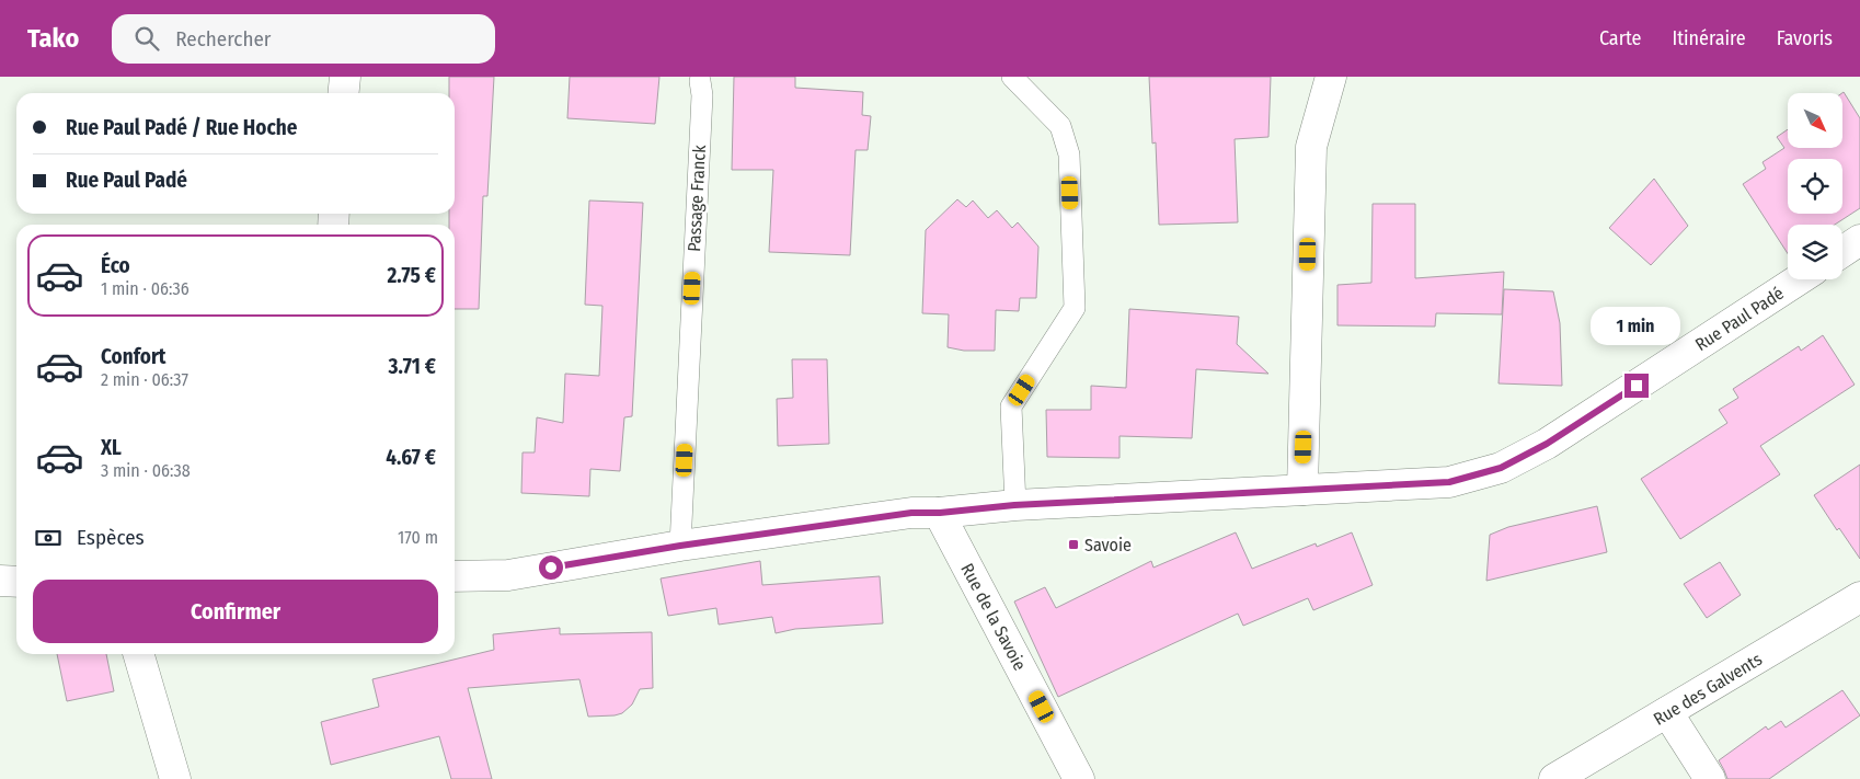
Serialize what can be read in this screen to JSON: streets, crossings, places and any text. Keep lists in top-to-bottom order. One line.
{"streets":{"street":["Rue Paul Padé","Rue de la Savoie","Rue des Galvents"],"lane":["Passage Franck"]},"crossings":[["Passage Franck","Rue Paul Padé"],["Rue Paul Padé","Rue de la Savoie"]],"places":{"transit":["Savoie"]},"north":"bottom right","page":{"header":"Tako","search":"Rechercher","nav":["Carte","Itinéraire","Favoris"],"banner":["Rue Paul Padé / Rue Hoche","Rue Paul Padé"],"list":[{"name":"Éco","note":"1 min · 06:36","value":"2.75 €"},{"name":"Confort","note":"2 min · 06:37","value":"3.71 €"},{"name":"XL","note":"3 min · 06:38","value":"4.67 €"}],"bubble":"1 min","pay":["Espèces","170 m"],"buttons":"Confirmer"}}
